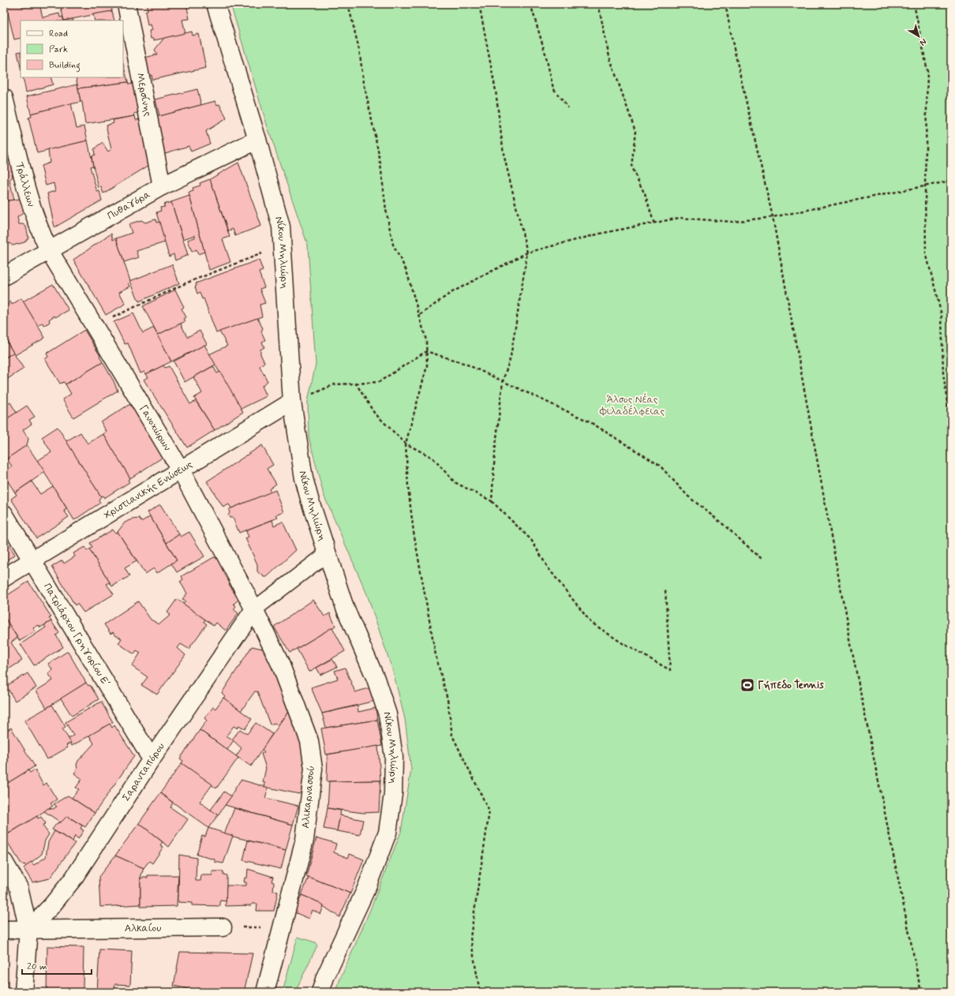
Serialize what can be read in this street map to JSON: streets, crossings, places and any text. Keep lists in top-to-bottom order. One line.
{"streets":{"street":["Μερσίνης","Τράλλεων","Πυθαγόρα","Νίκου Μηλιώρη","Γανοχώρων","Χριστιανικής Ενώσεως","Πατριάρχου Γρηγορίου Ε΄","Σαρανταπόρου","Αλικαρνασσού","Αλκαίου"]},"crossings":[["Μερσίνης","Πυθαγόρα"],["Τράλλεων","Πυθαγόρα"],["Τράλλεων","Γανοχώρων"],["Πυθαγόρα","Νίκου Μηλιώρη"],["Πυθαγόρα","Γανοχώρων"],["Νίκου Μηλιώρη","Χριστιανικής Ενώσεως"],["Γανοχώρων","Χριστιανικής Ενώσεως"],["Γανοχώρων","Σαρανταπόρου"],["Γανοχώρων","Αλικαρνασσού"],["Χριστιανικής Ενώσεως","Πατριάρχου Γρηγορίου Ε΄"],["Πατριάρχου Γρηγορίου Ε΄","Σαρανταπόρου"],["Σαρανταπόρου","Αλικαρνασσού"],["Σαρανταπόρου","Αλκαίου"]],"parks":["Άλσος Νέας Φιλαδέλφειας"],"places":{"sports":["Γήπεδο Tennis"]},"legend":["Road","Park","Building"],"scale_bar":"20 m","north":"bottom right"}
